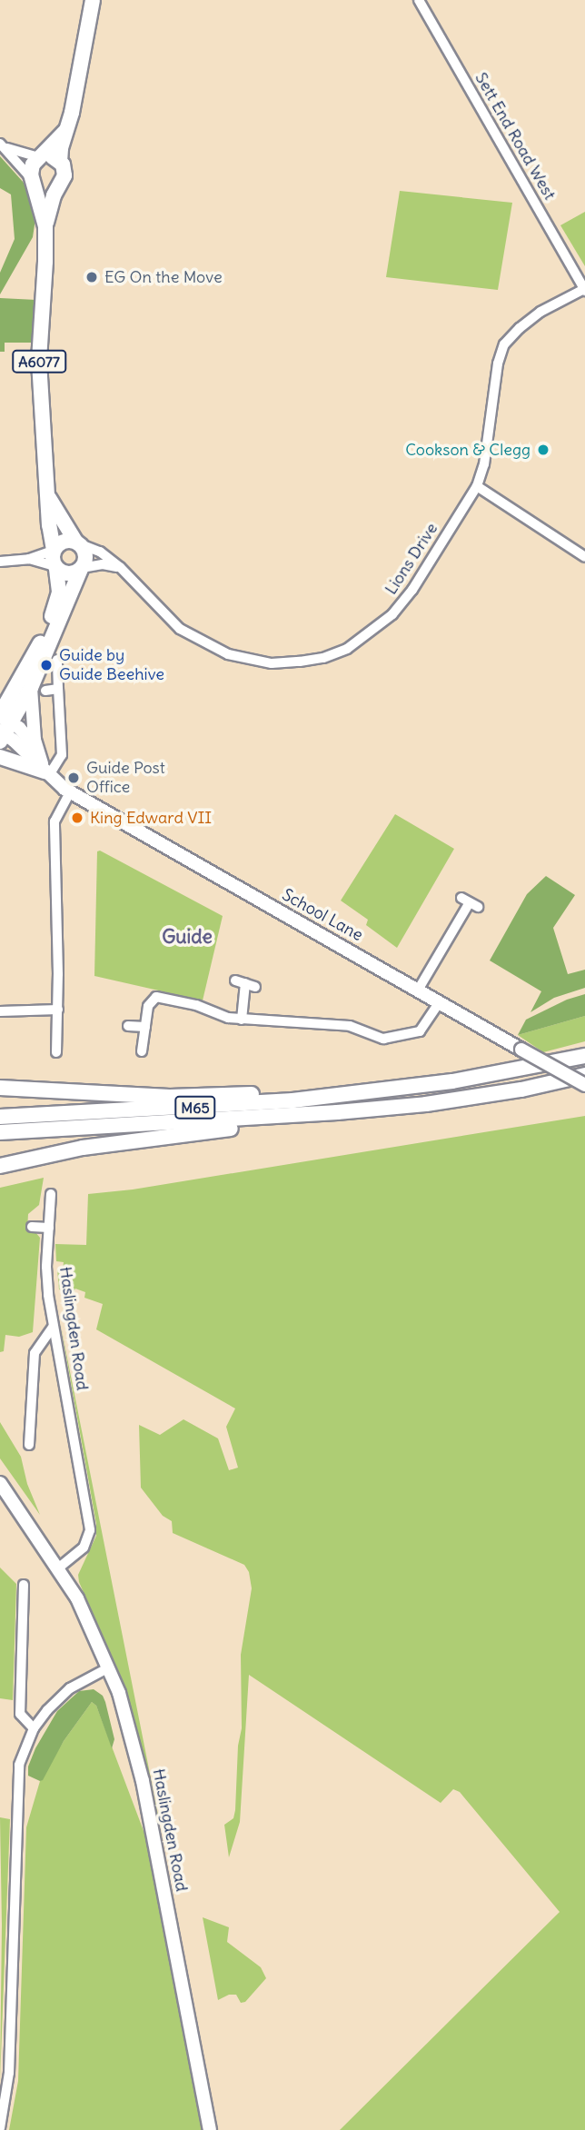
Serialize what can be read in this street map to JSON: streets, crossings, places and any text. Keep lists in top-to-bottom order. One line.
{"streets":{"highway":["A6077","M65"],"main road":["School Lane","Haslingden Road"],"street":["Sett End Road West","Lions Drive"]},"crossings":[["Sett End Road West","Lions Drive"],["A6077","Lions Drive"],["A6077","School Lane"]],"districts":["Guide"],"places":["EG On the Move","Cookson & Clegg","Guide by Guide Beehive","Guide Post Office","King Edward VII"]}
